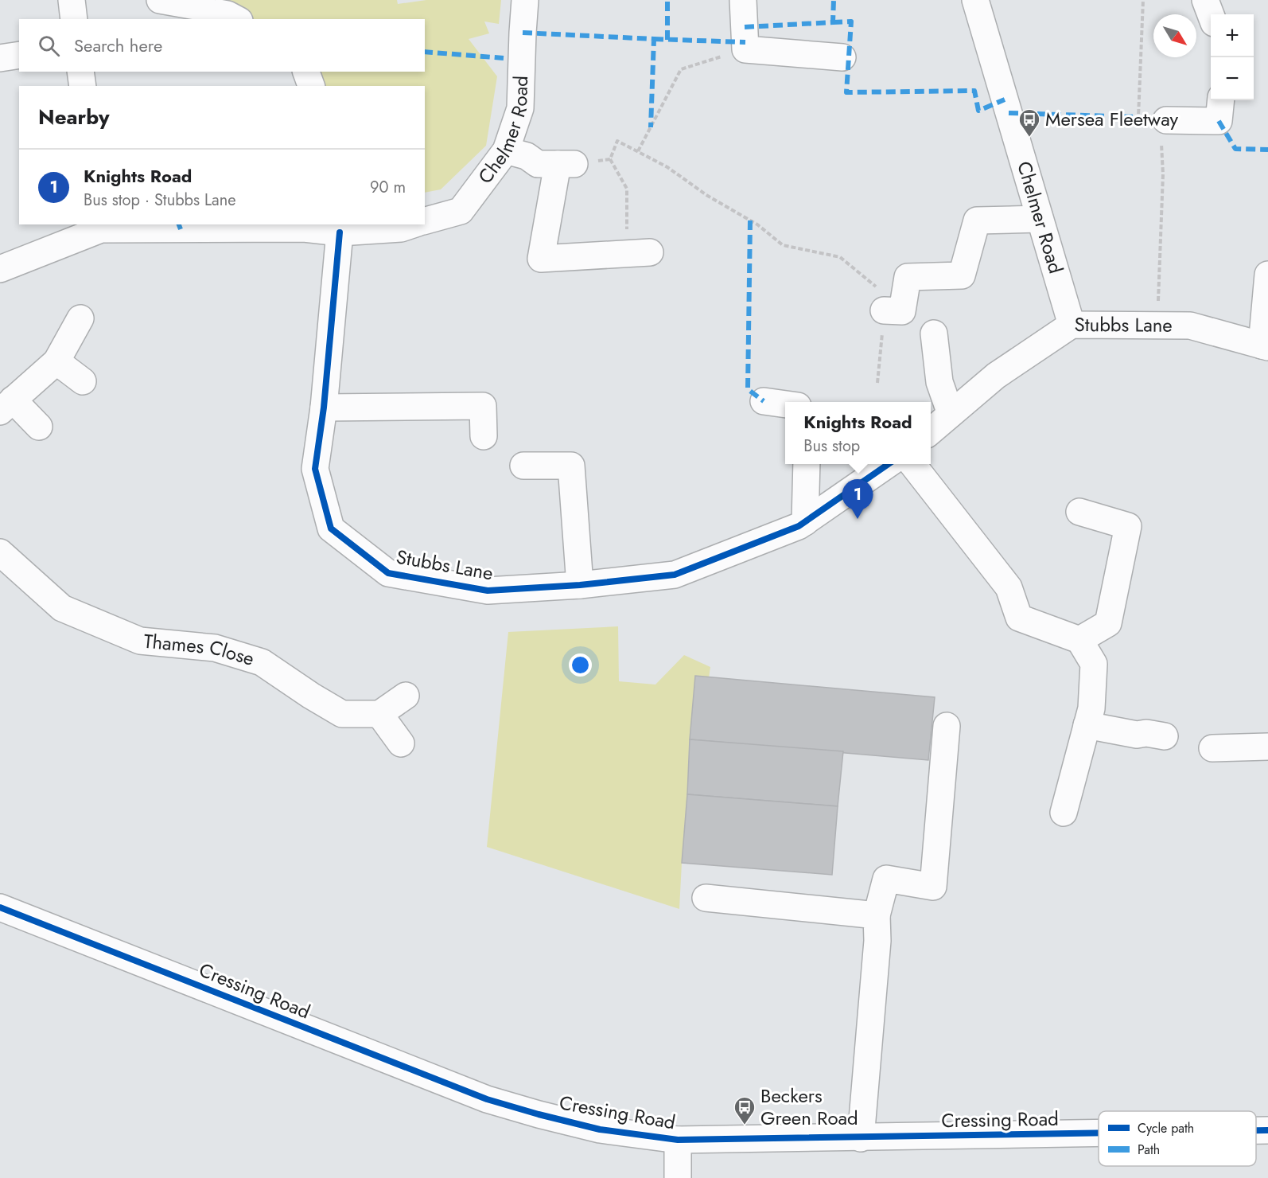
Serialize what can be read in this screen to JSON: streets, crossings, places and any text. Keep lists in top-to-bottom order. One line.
{"streets":{"street":["Chelmer Road","Stubbs Lane","Thames Close","Cressing Road"]},"crossings":[["Chelmer Road","Stubbs Lane"]],"places":{"bus stop":["Mersea Fleetway","Beckers Green Road"]},"legend":["Cycle path","Path"],"north":"bottom right","page":{"map_buttons":["+","−"],"search":"Search here","heading":"Nearby","list":[{"mark":"1","name":"Knights Road","note":"Bus stop · Stubbs Lane","value":"90 m"}],"popup":["Knights Road","Bus stop"],"pins":"1"}}
